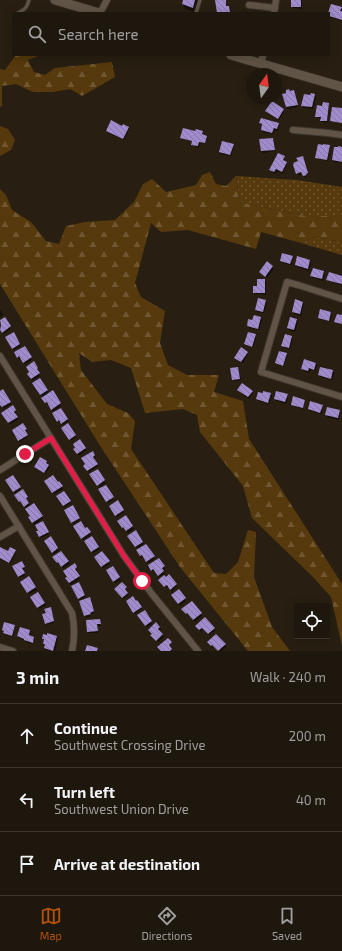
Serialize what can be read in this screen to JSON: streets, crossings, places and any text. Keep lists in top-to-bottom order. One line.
{"north":"top","page":{"search":"Search here","heading":["3 min","Walk · 240 m"],"list":[["Continue","Southwest Crossing Drive","200 m"],["Turn left","Southwest Union Drive","40 m"],"Arrive at destination"],"nav":["Map","Directions","Saved"]}}
